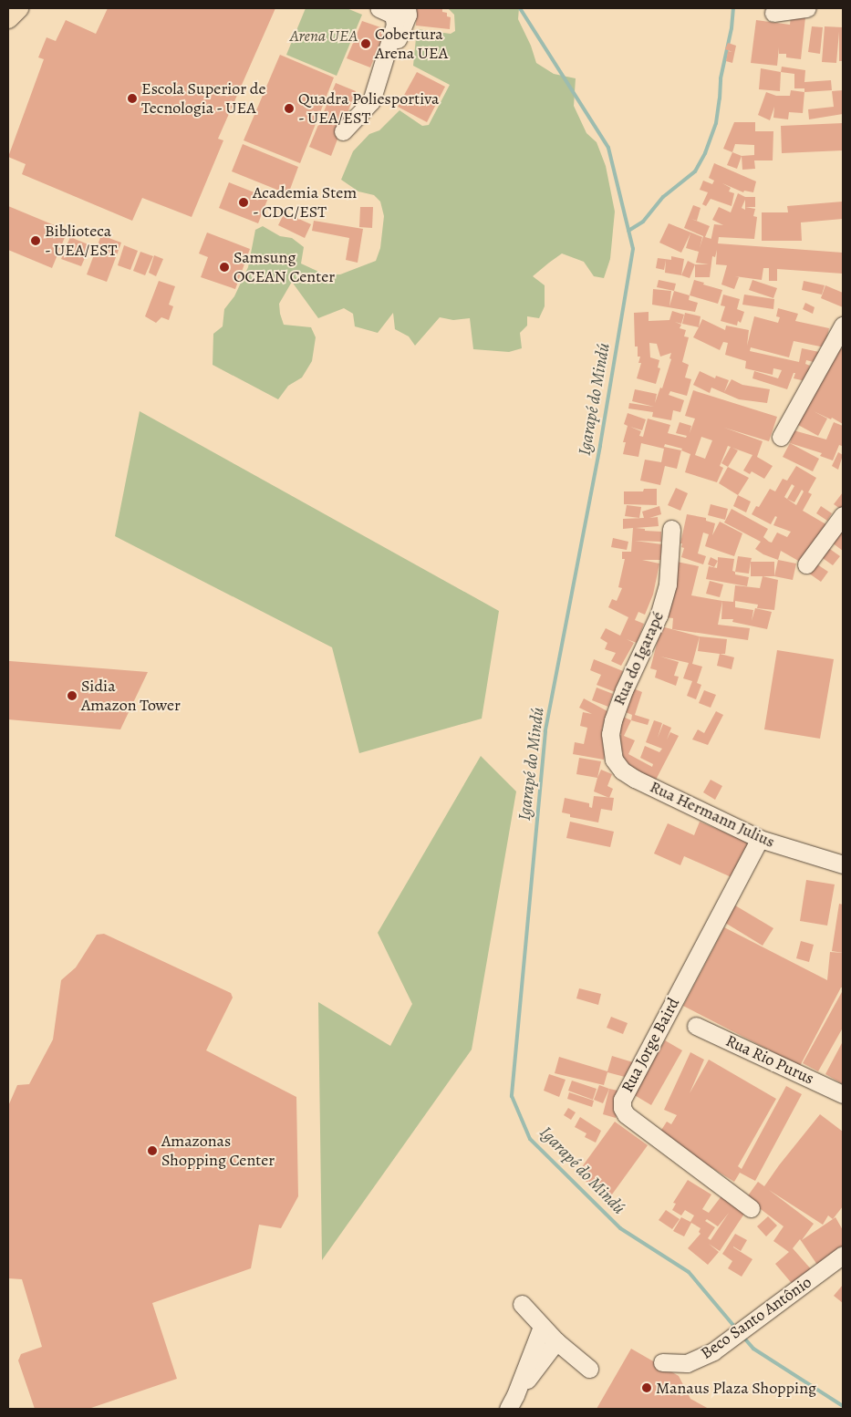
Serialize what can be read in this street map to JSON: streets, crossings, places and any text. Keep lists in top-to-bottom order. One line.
{"streets":{"street":["Rua do Igarapé","Rua Hermann Julius","Rua Jorge Baird","Rua Rio Purus","Beco Santo Antônio"]},"crossings":[["Rua do Igarapé","Rua Hermann Julius"],["Rua Hermann Julius","Rua Jorge Baird"]],"water":["Igarapé do Mindú"],"parks":["Arena UEA"],"places":["Cobertura Arena UEA","Escola Superior de Tecnologia - UEA","Quadra Poliesportiva - UEA/EST","Academia Stem - CDC/EST","Biblioteca - UEA/EST","Samsung OCEAN Center","Sidia Amazon Tower","Amazonas Shopping Center","Manaus Plaza Shopping"]}
